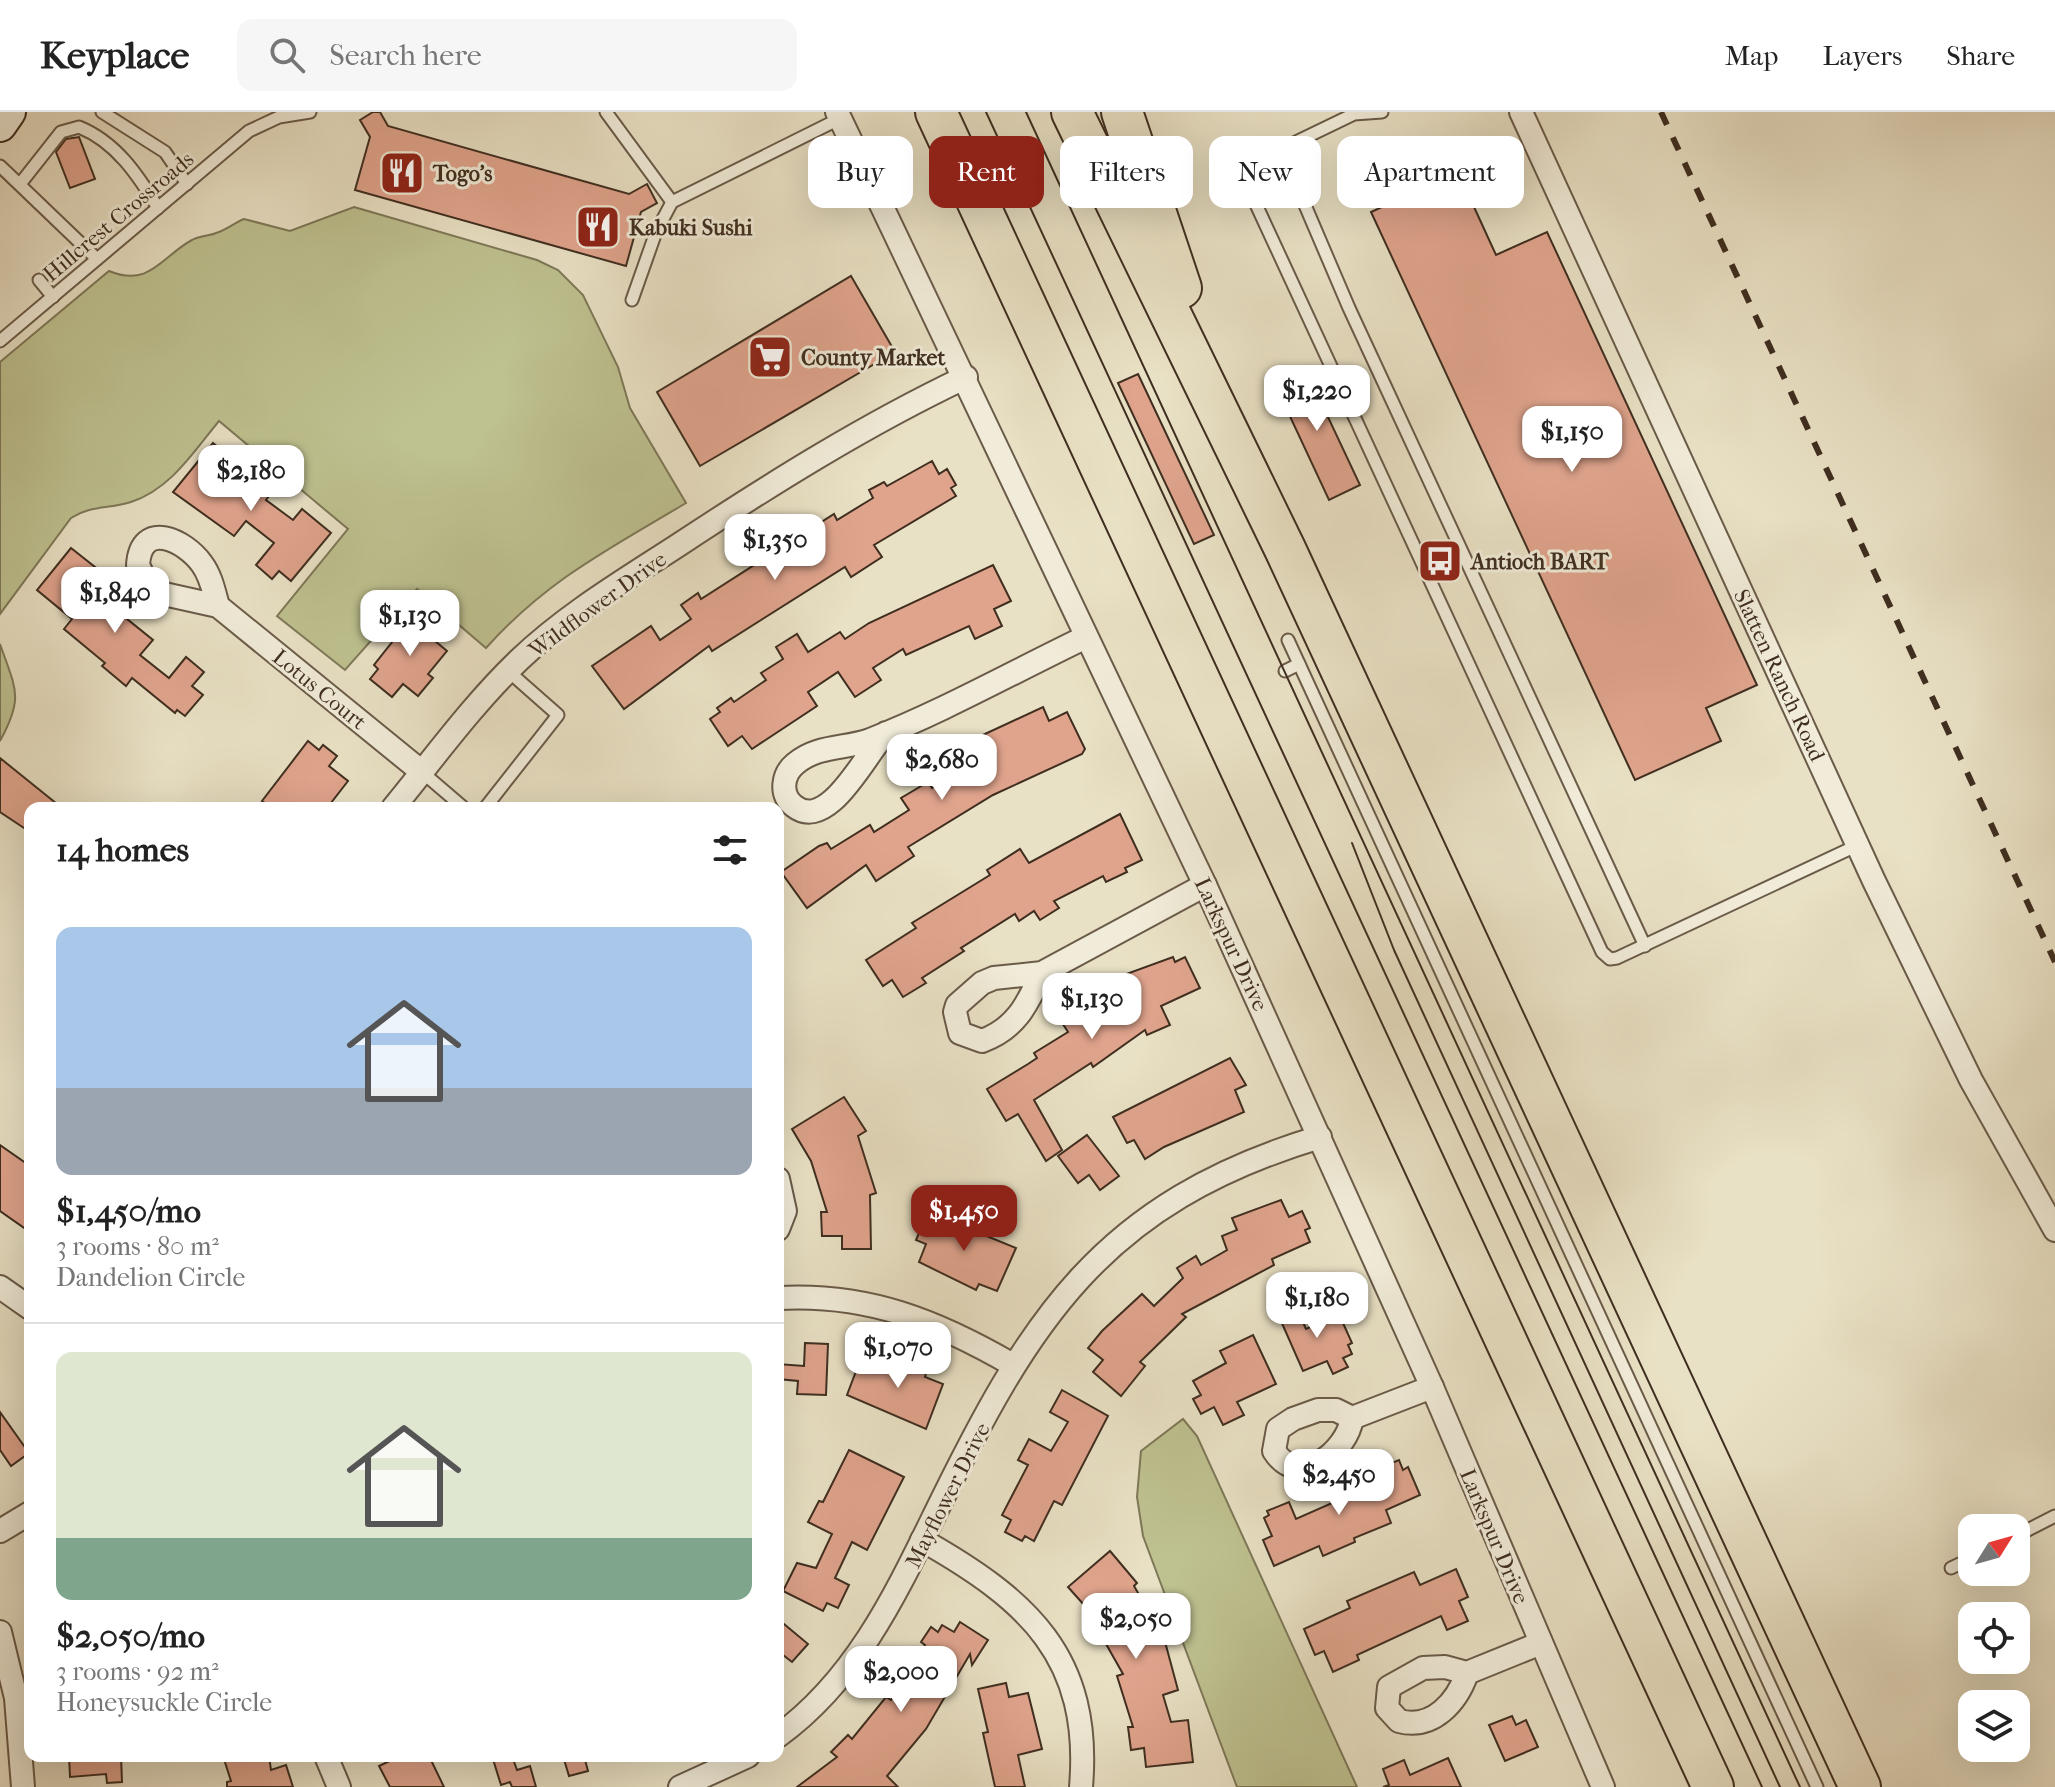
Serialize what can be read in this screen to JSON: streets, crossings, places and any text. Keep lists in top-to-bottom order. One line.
{"streets":{"street":["Wildflower Drive","Slatten Ranch Road","Lotus Court","Larkspur Drive","Mayflower Drive"],"lane":["Hillcrest Crossroads"]},"crossings":[["Wildflower Drive","Lotus Court"],["Wildflower Drive","Larkspur Drive"],["Larkspur Drive","Mayflower Drive"]],"places":{"restaurant":["Togo's","Kabuki Sushi"],"supermarket":["County Market"],"bus stop":["Antioch BART"]},"north":"top right","page":{"header":"Keyplace","search":"Search here","nav":["Map","Layers","Share"],"chip":["Buy","Rent","Filters","New","Apartment"],"price":["$1,220","$1,150","$2,180","$1,350","$1,840","$1,130","$2,680","$1,130","$1,450","$1,180","$1,070","$2,450","$2,050","$2,000"],"heading":"14 homes","list":[{"name":"$1,450/mo","note":"3 rooms · 80 m² · Dandelion Circle"},{"name":"$2,050/mo","note":"3 rooms · 92 m² · Honeysuckle Circle"}]}}
